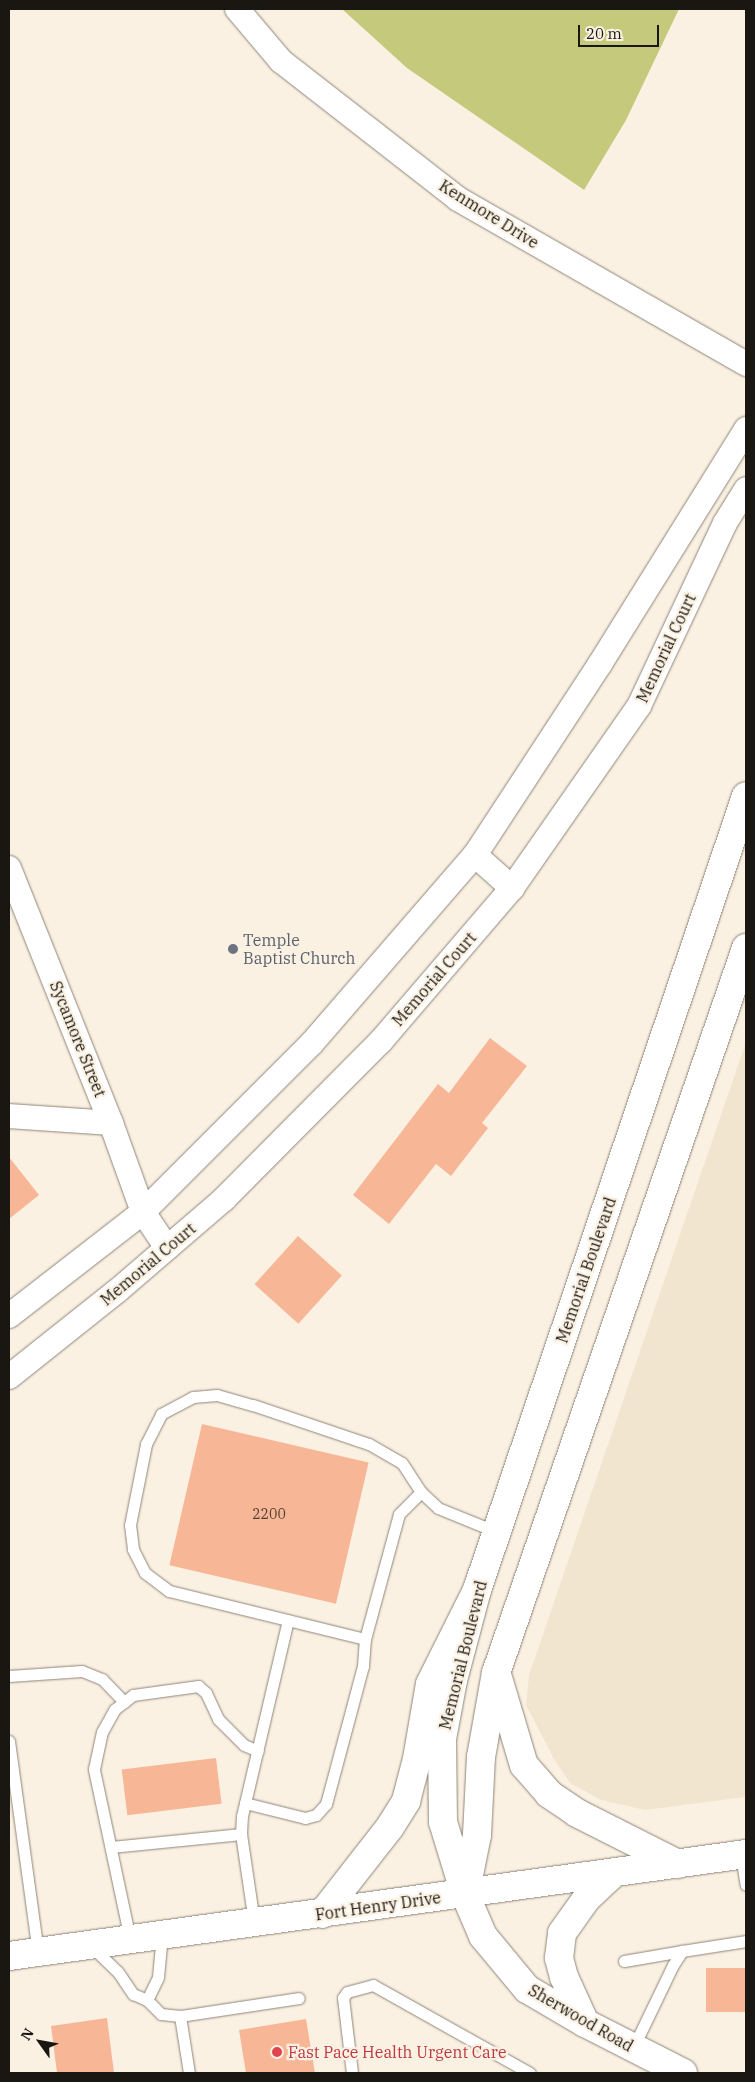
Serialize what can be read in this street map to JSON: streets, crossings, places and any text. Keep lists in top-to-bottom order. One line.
{"streets":{"main road":["Memorial Boulevard","Fort Henry Drive","Sherwood Road"],"street":["Kenmore Drive","Memorial Court","Sycamore Street"]},"crossings":[["Memorial Court","Sycamore Street"],["Memorial Boulevard","Fort Henry Drive"],["Memorial Boulevard","Sherwood Road"],["Fort Henry Drive","Sherwood Road"]],"places":["Temple Baptist Church","Fast Pace Health Urgent Care"],"house_numbers":["2200"],"scale_bar":"20 m","north":"top left"}
